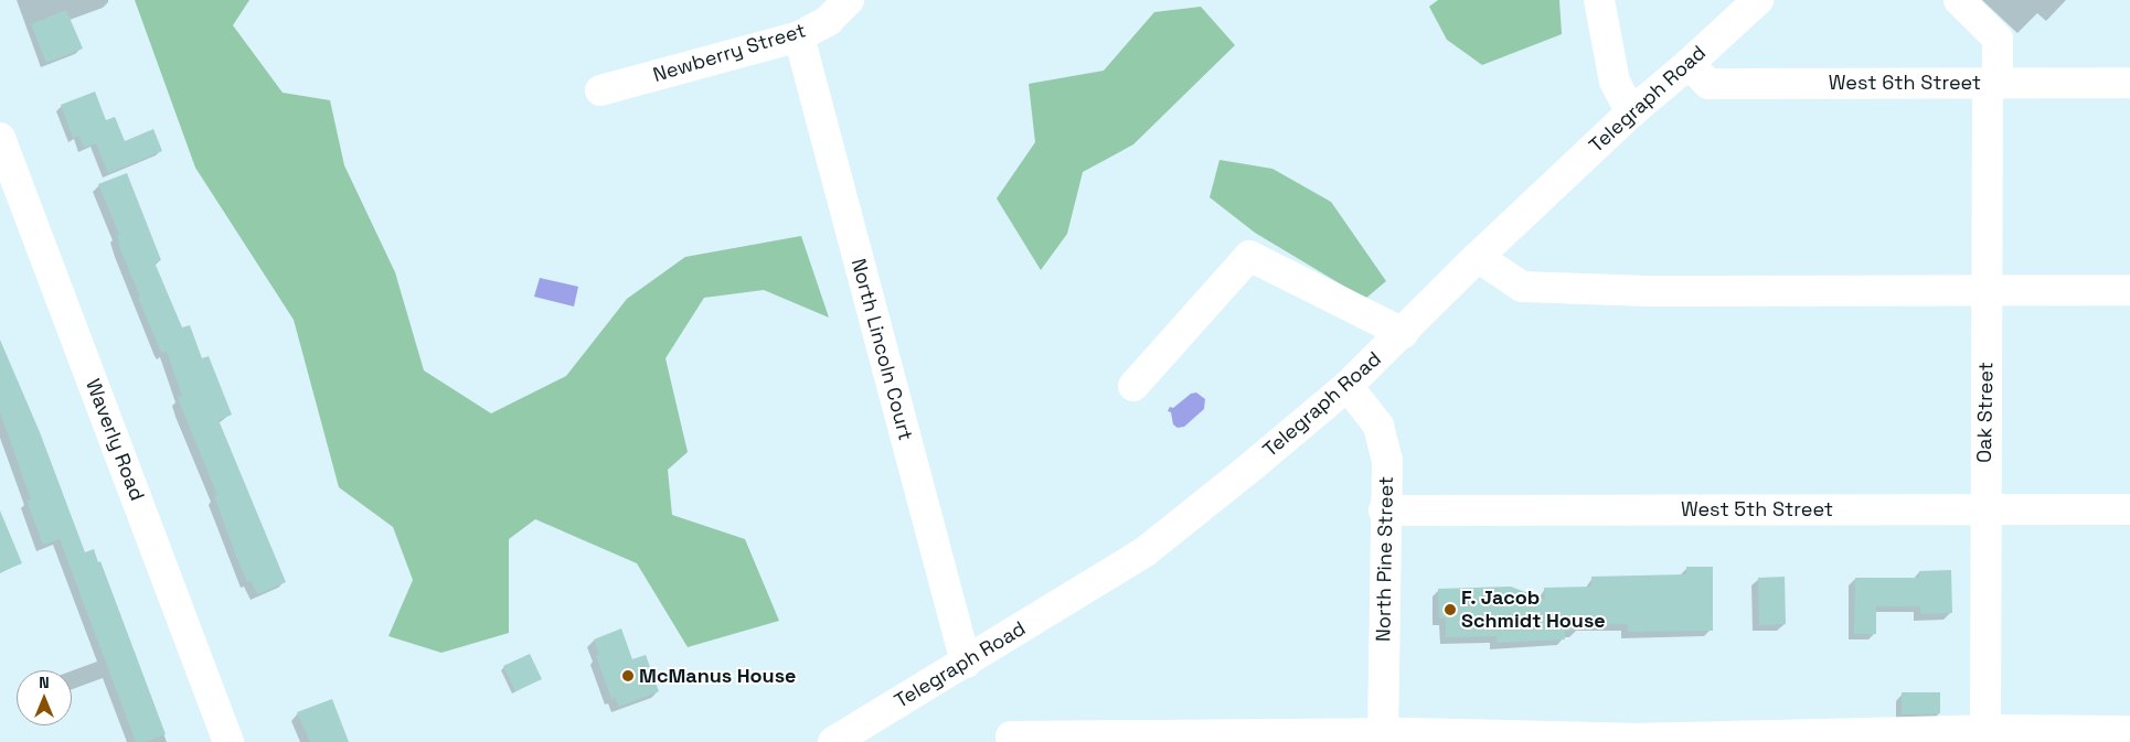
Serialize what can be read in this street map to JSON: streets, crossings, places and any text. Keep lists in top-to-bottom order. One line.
{"streets":{"street":["Newberry Street","West 6th Street","Telegraph Road","North Lincoln Court","Oak Street","Waverly Road","West 5th Street","North Pine Street"]},"crossings":[["Newberry Street","North Lincoln Court"],["West 6th Street","Telegraph Road"],["West 6th Street","Oak Street"],["Telegraph Road","North Lincoln Court"],["Telegraph Road","North Pine Street"],["Oak Street","West 5th Street"],["West 5th Street","North Pine Street"]],"places":["F. Jacob Schmidt House","McManus House"],"north":"top"}
